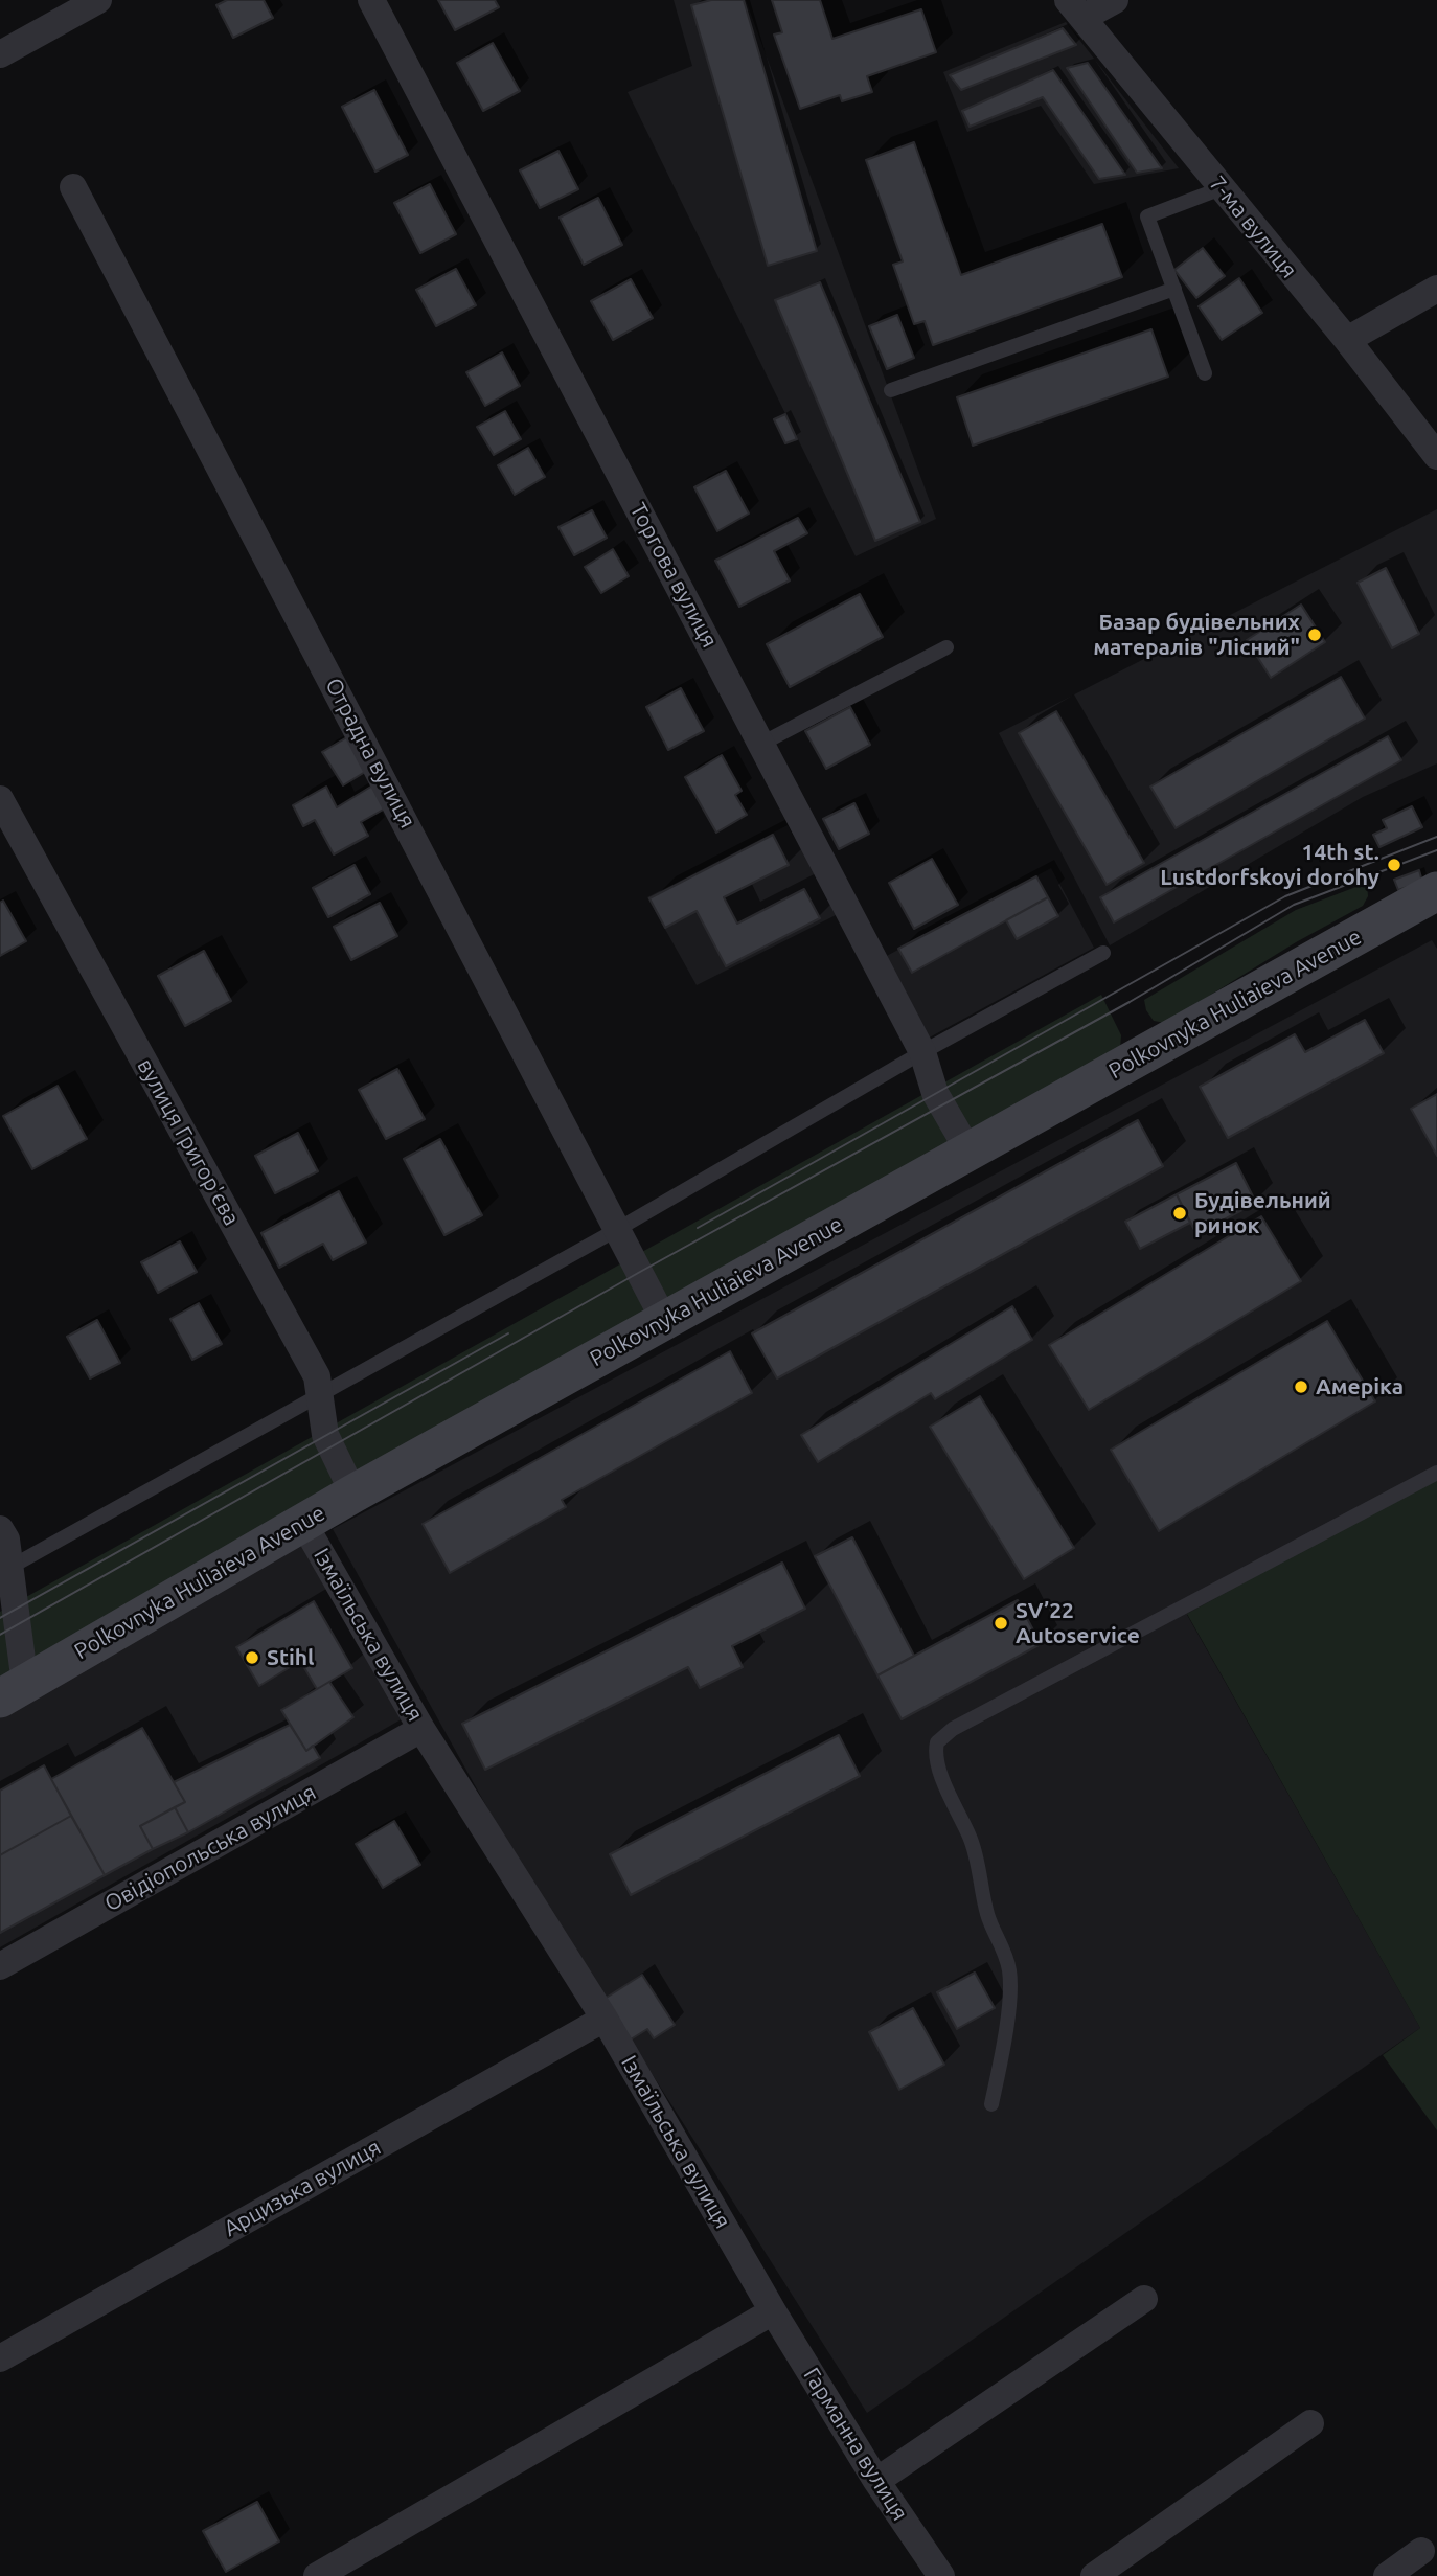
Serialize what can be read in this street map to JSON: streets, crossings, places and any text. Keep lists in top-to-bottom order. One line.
{"streets":{"main road":["Polkovnyka Huliaieva Avenue"],"street":["7-ма вулиця","Торгова вулиця","Отрадна вулиця","вулиця Григор'єва","Ізмаїльська вулиця","Овідіопольська вулиця","Арцизька вулиця","Гарманна вулиця"]},"crossings":[["Торгова вулиця","Polkovnyka Huliaieva Avenue"],["Отрадна вулиця","Polkovnyka Huliaieva Avenue"],["Polkovnyka Huliaieva Avenue","вулиця Григор'єва"],["Polkovnyka Huliaieva Avenue","Ізмаїльська вулиця"],["Ізмаїльська вулиця","Овідіопольська вулиця"],["Ізмаїльська вулиця","Арцизька вулиця"],["Ізмаїльська вулиця","Гарманна вулиця"]],"places":["Базар будівельних матералів \"Лісний\"","14th st. Lustdorfskoyi dorohy","Будівельний ринок","Амеріка","SV’22 Autoservice","Stihl"]}
